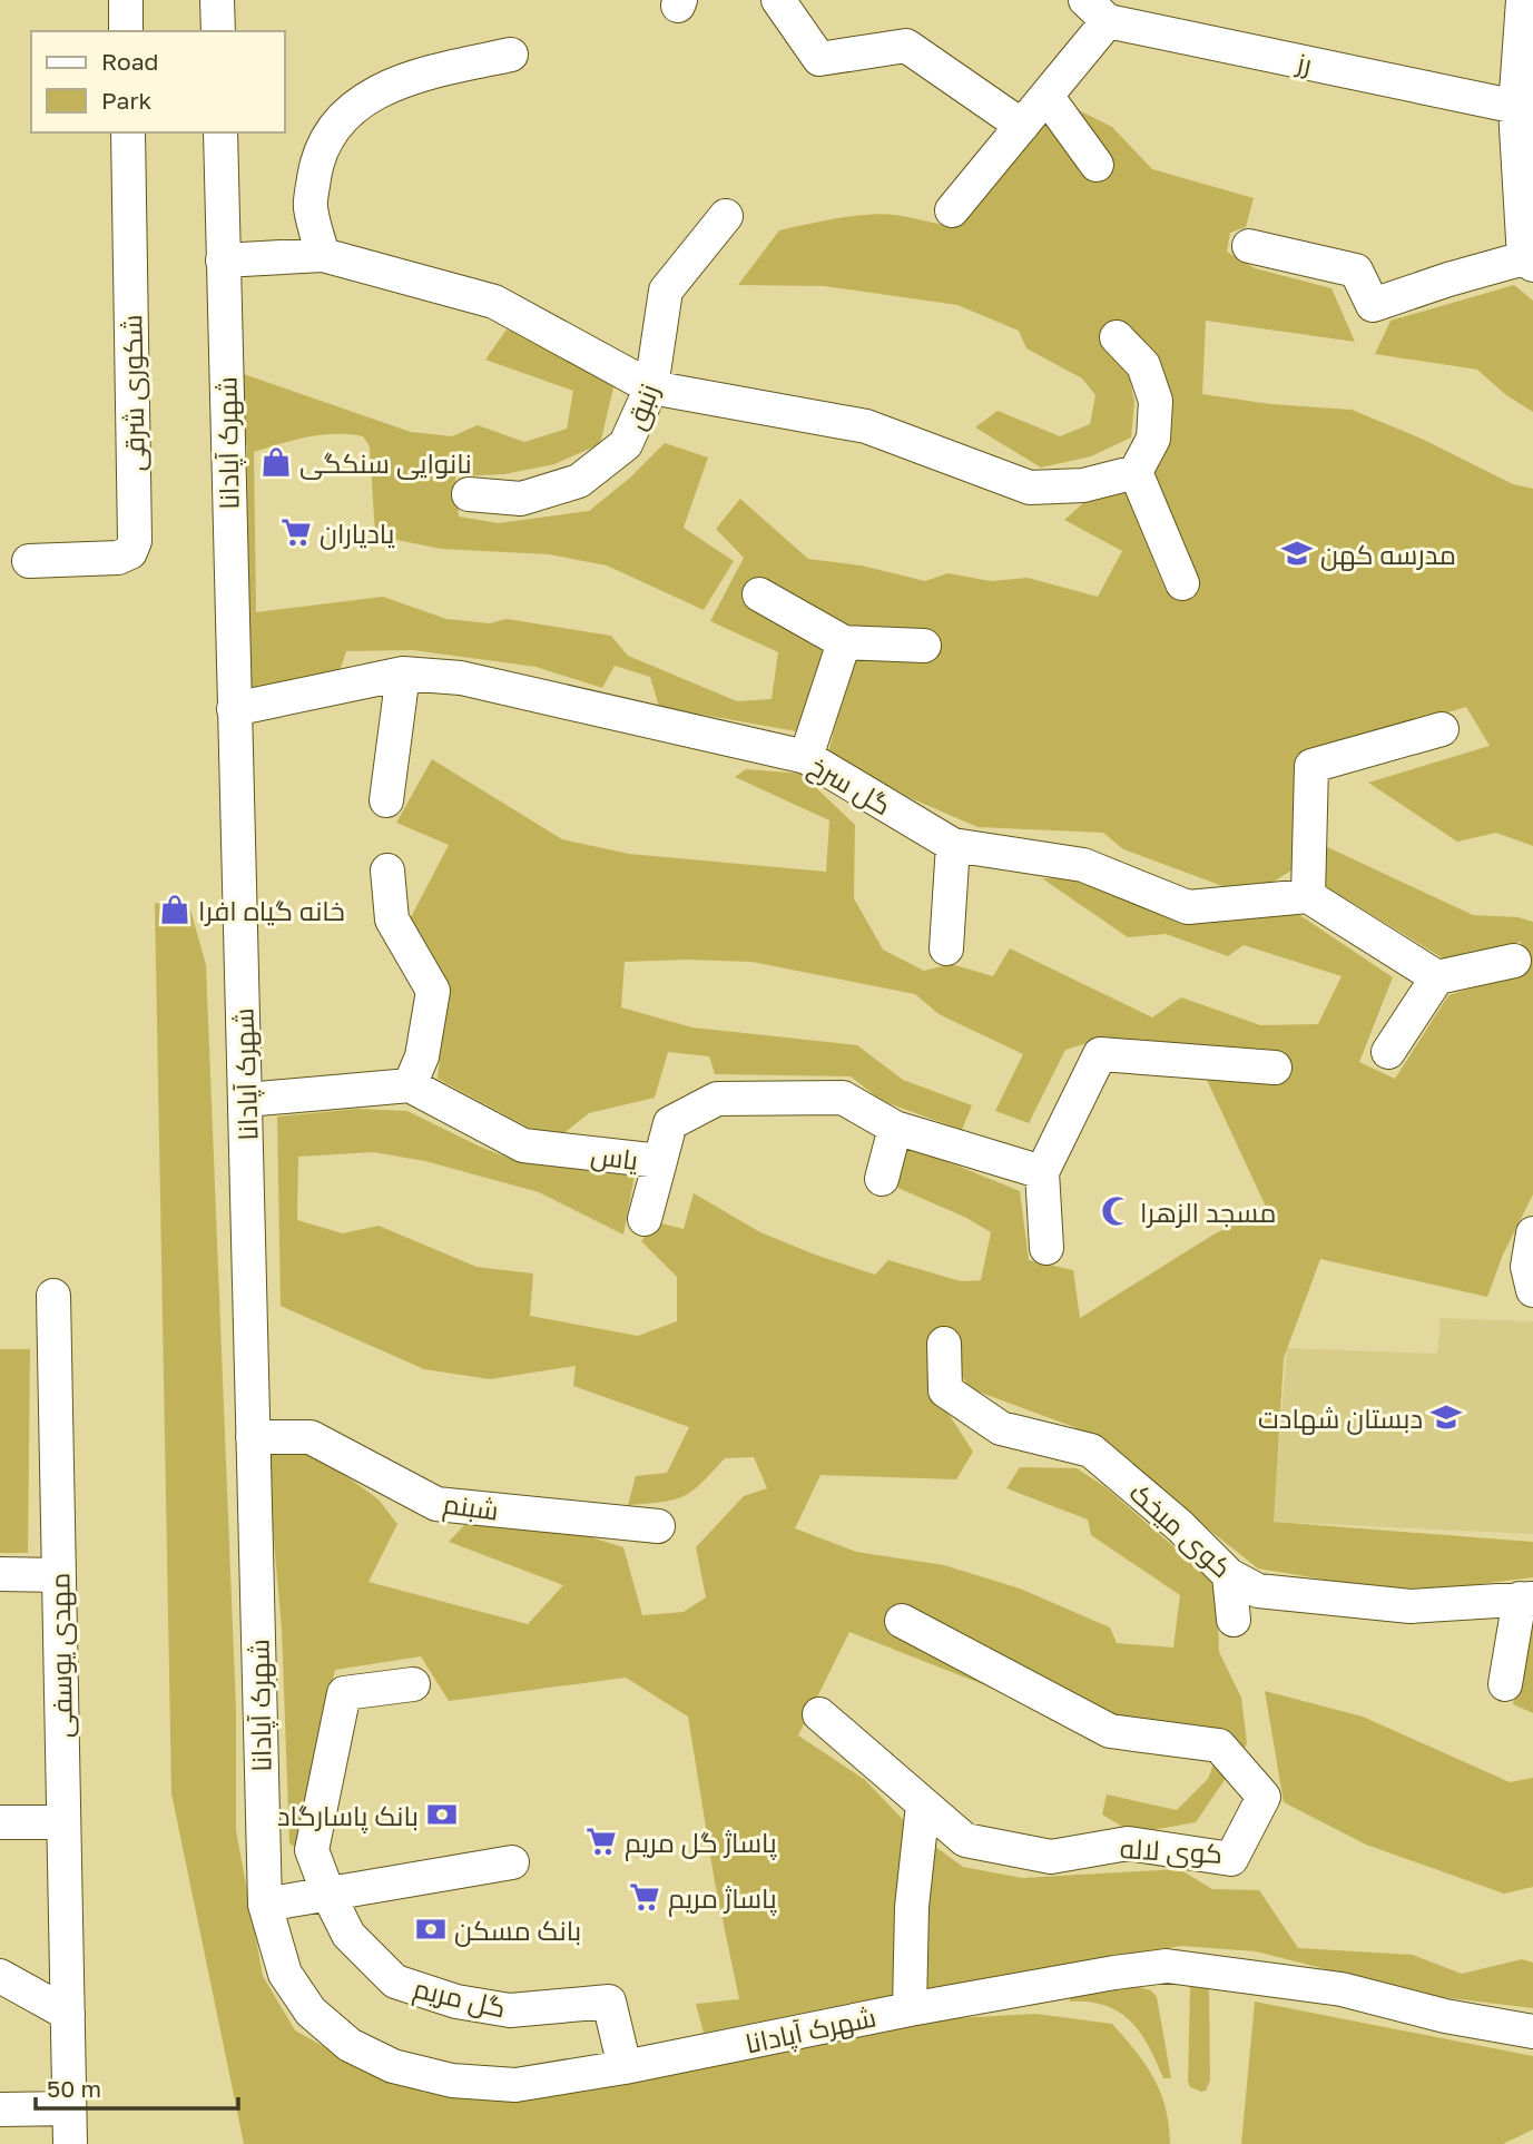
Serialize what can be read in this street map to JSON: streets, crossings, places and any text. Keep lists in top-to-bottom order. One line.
{"streets":{"street":["رز","شکوری شرقی","زنبق","شهرک آپادانا","گل سرخ","یاس","شبنم","کوی میخک","مهدی یوسفی","کوی لاله","گل مریم"]},"crossings":[["شهرک آپادانا","گل سرخ"],["شهرک آپادانا","شبنم"],["شهرک آپادانا","گل مریم"]],"places":{"shop":["نانوایی سنکگی","خانه گیاه افرا"],"supermarket":["یادیاران","پاساژ گل مریم","پاساژ مریم"],"school or university":["مدرسه کهن","دبستان شهادت"],"mosque":["مسجد الزهرا"],"bank":["بانک پاسارگاد","بانک مسکن"]},"legend":["Road","Park"],"scale_bar":"50 m"}
